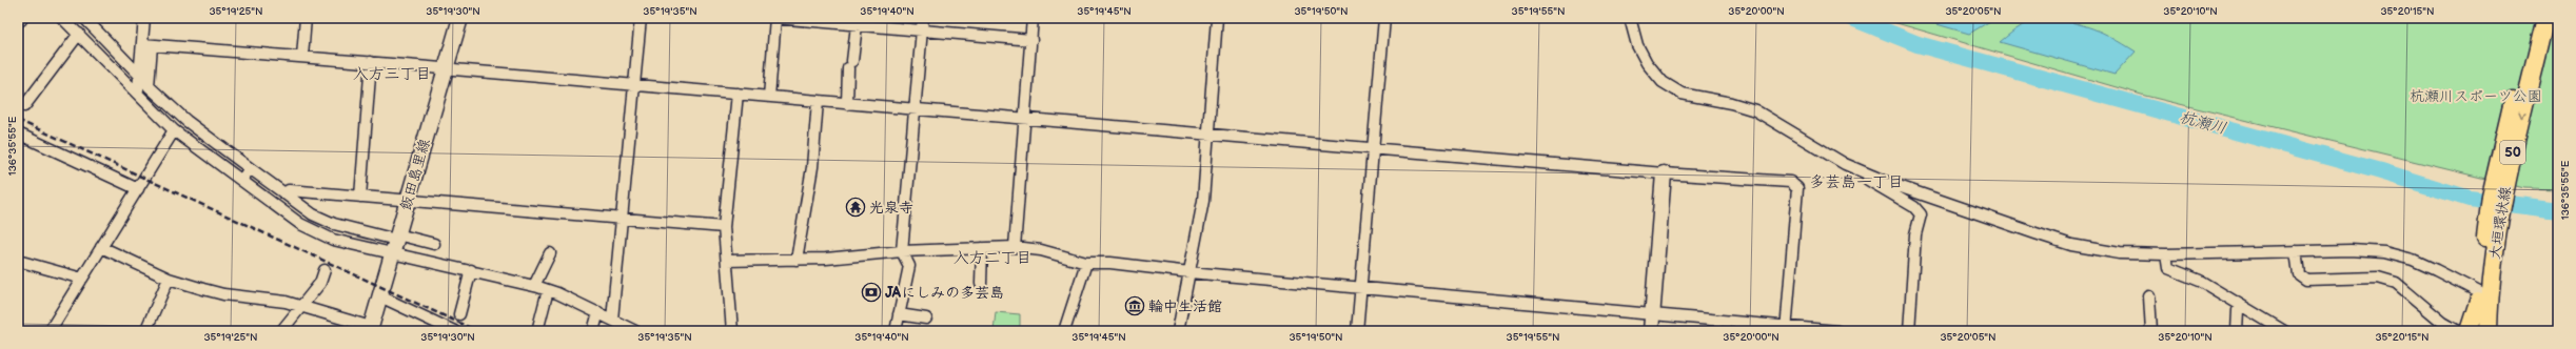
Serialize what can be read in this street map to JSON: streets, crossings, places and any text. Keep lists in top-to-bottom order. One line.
{"streets":{"main road":["50","飯田島里線","大垣環状線"]},"districts":["入方三丁目","多芸島一丁目","入方二丁目"],"water":["杭瀬川"],"parks":["杭瀬川スポーツ公園"],"places":{"temple":["光泉寺"],"bank":["JAにしみの多芸島"],"museum":["輪中生活館"]},"coordinates":["35°19'25\"N","35°19'30\"N","35°19'35\"N","35°19'40\"N","35°19'45\"N","35°19'50\"N","35°19'55\"N","35°20'00\"N","35°20'05\"N","35°20'10\"N","35°20'15\"N","136°35'55\"E"]}
